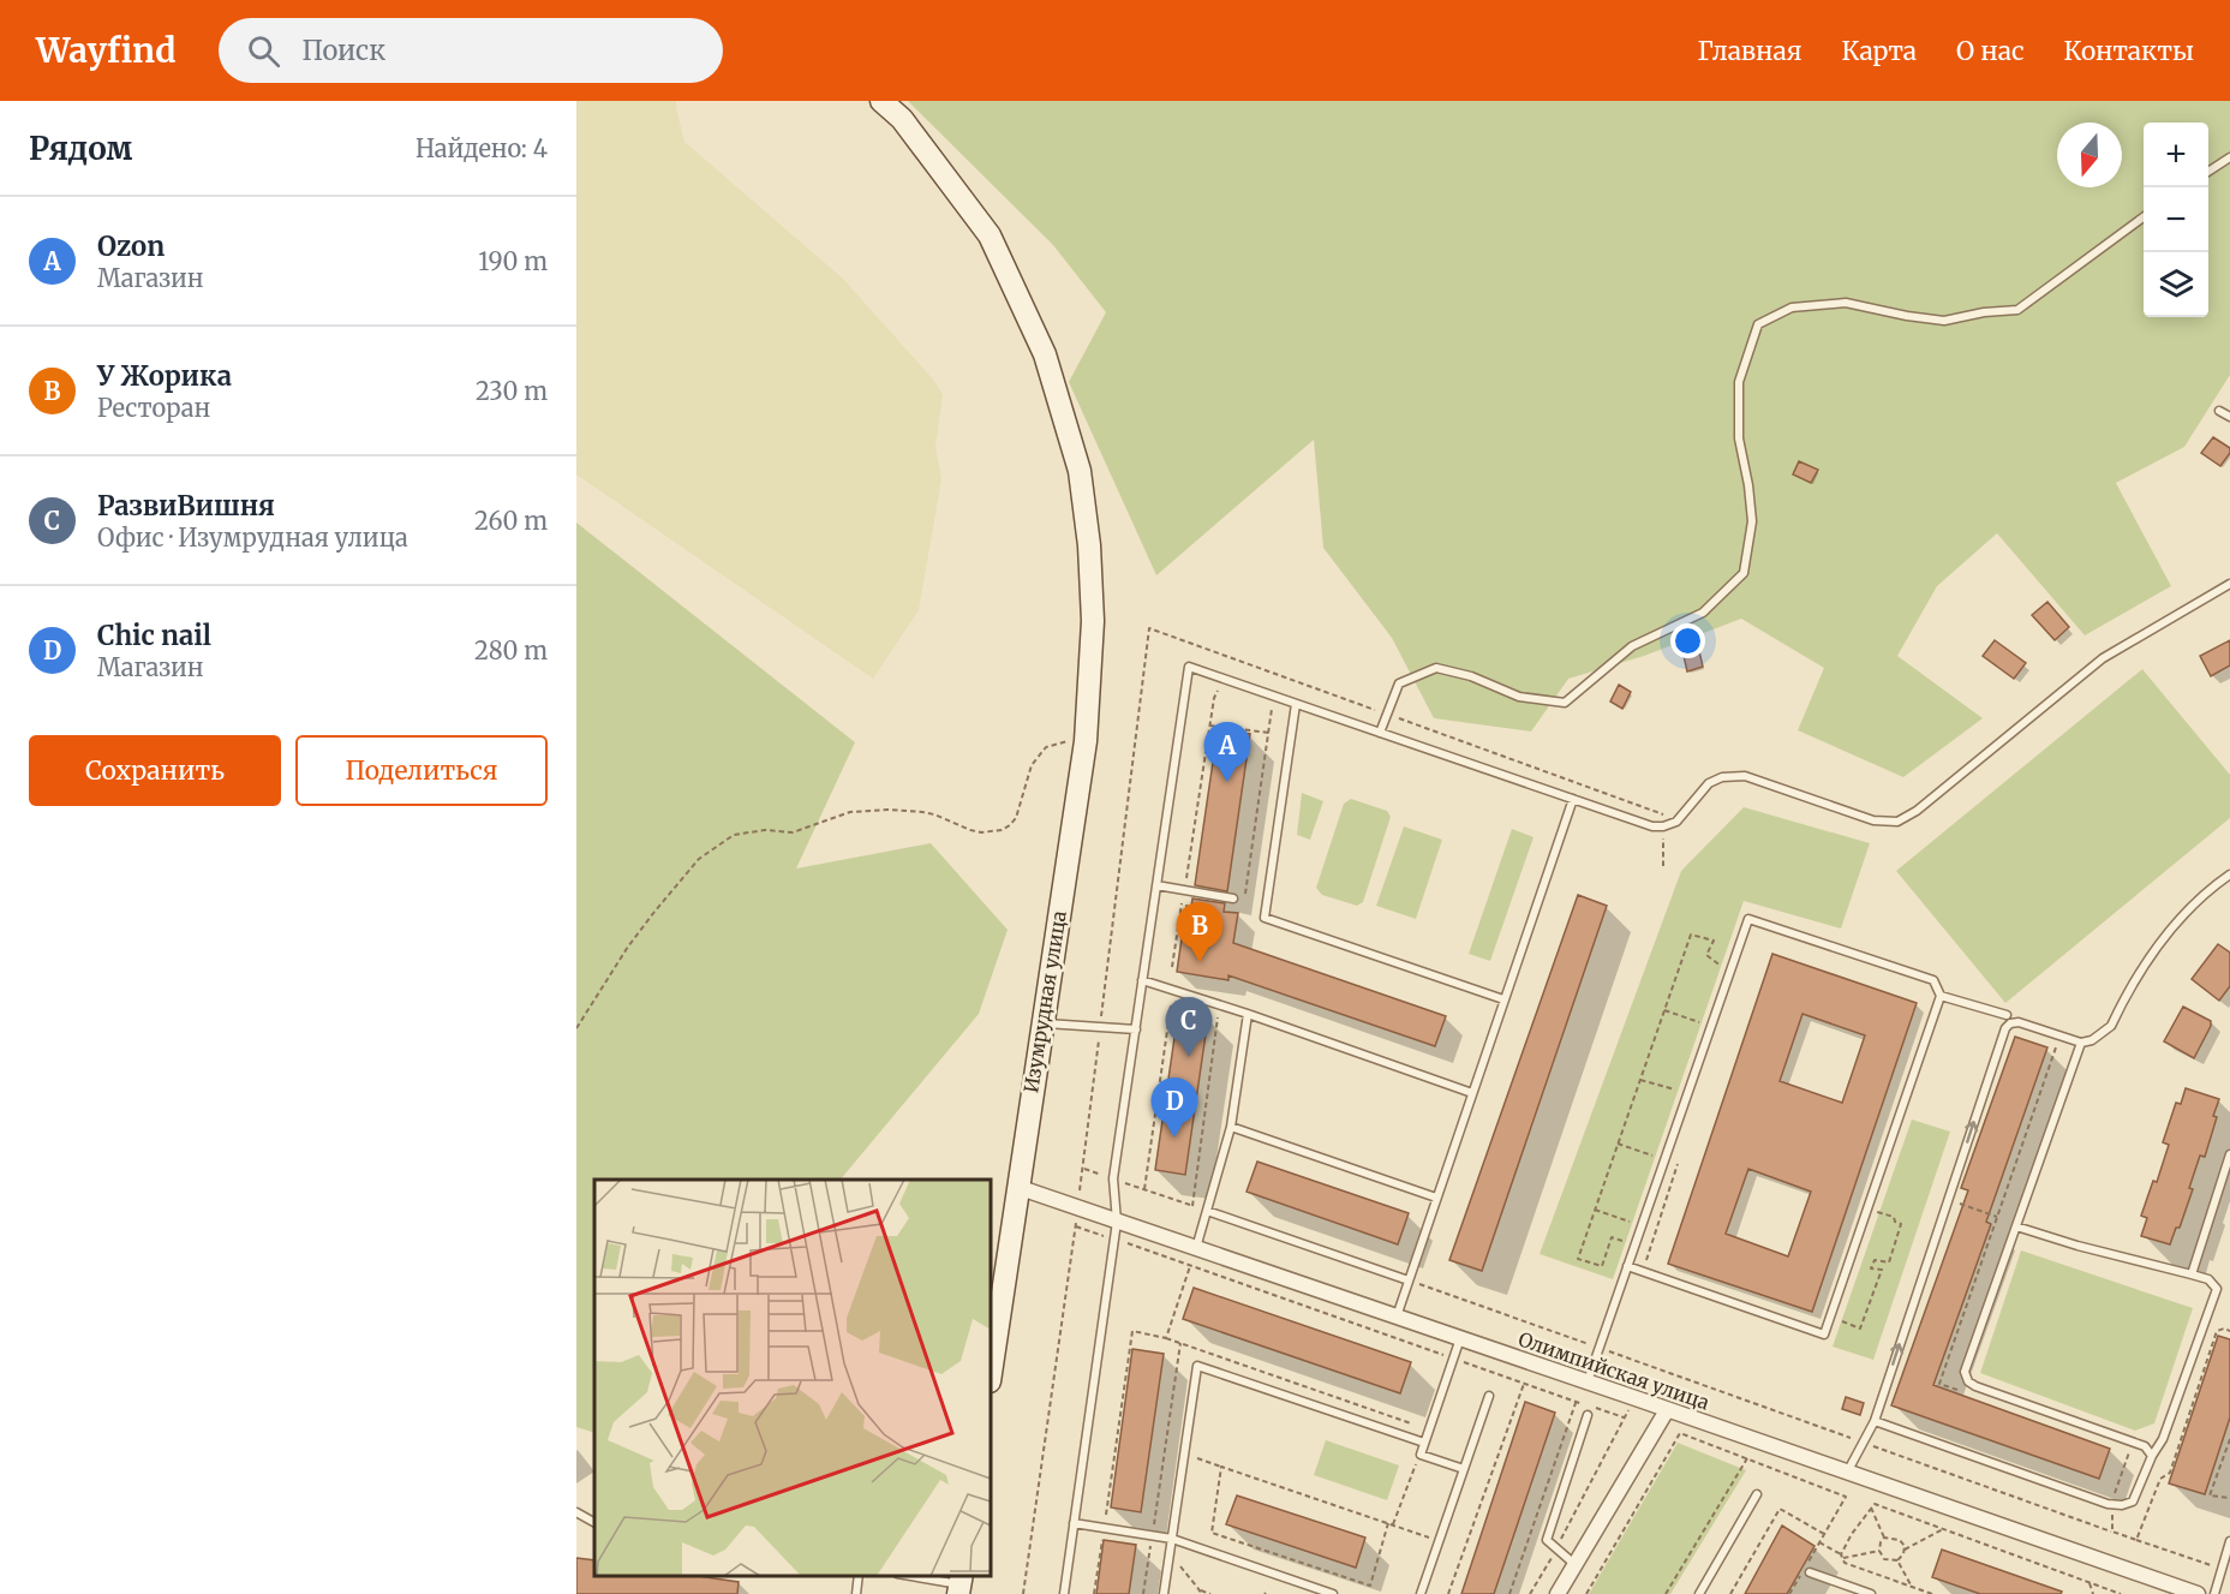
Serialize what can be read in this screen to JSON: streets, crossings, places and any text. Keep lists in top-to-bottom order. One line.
{"streets":{"street":["Изумрудная улица","Олимпийская улица"]},"crossings":[["Изумрудная улица","Олимпийская улица"]],"north":"bottom","page":{"header":"Wayfind","search":"Поиск","nav":["Главная","Карта","О нас","Контакты"],"heading":["Рядом","Найдено: 4"],"map_buttons":["+","−"],"list":[{"mark":"A","name":"Ozon","note":"Магазин","value":"190 m"},{"mark":"B","name":"У Жорика","note":"Ресторан","value":"230 m"},{"mark":"C","name":"РазвиВишня","note":"Офис · Изумрудная улица","value":"260 m"},{"mark":"D","name":"Chic nail","note":"Магазин","value":"280 m"}],"buttons":["Сохранить","Поделиться"],"pins":["A","B","C","D"]}}
